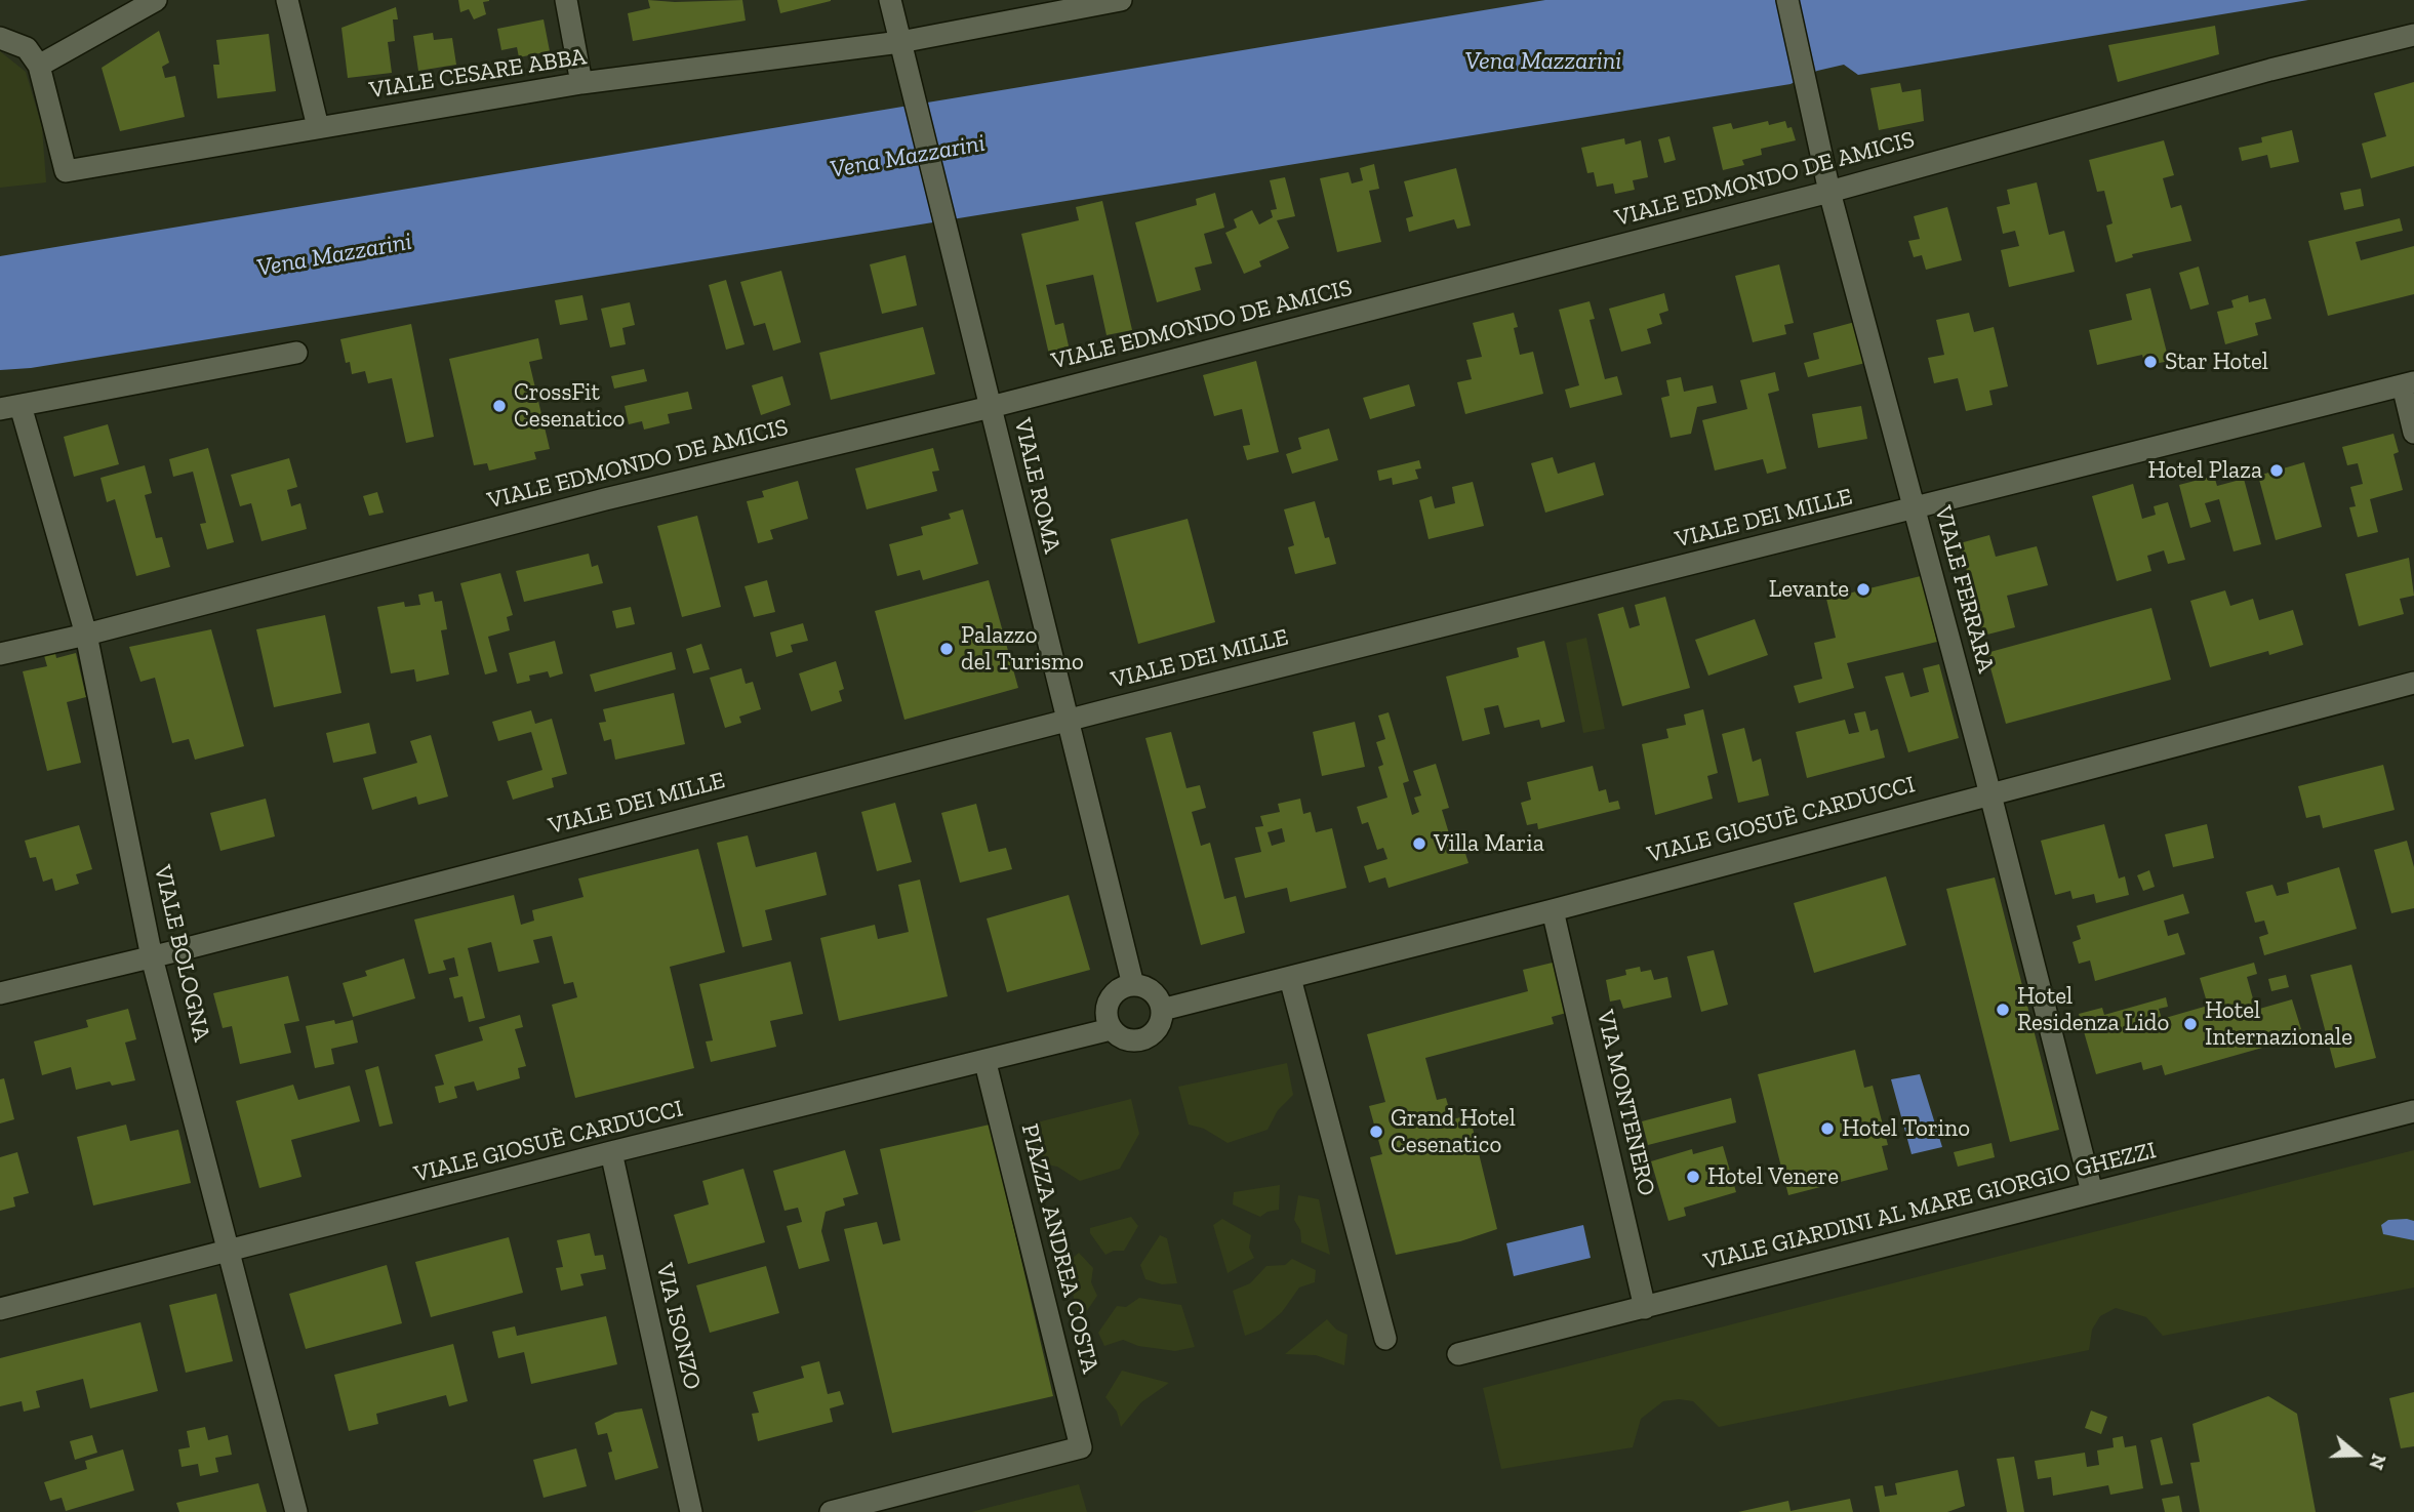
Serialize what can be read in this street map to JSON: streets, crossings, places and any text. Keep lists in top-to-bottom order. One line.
{"streets":{"street":["VIALE CESARE ABBA","VIALE EDMONDO DE AMICIS","VIALE ROMA","VIALE DEI MILLE","VIALE FERRARA","VIALE GIOSUÈ CARDUCCI","VIALE BOLOGNA","VIA MONTENERO","VIALE GIARDINI AL MARE GIORGIO GHEZZI","PIAZZA ANDREA COSTA","VIA ISONZO"]},"crossings":[["VIALE CESARE ABBA","VIALE ROMA"],["VIALE EDMONDO DE AMICIS","VIALE ROMA"],["VIALE EDMONDO DE AMICIS","VIALE FERRARA"],["VIALE EDMONDO DE AMICIS","VIALE BOLOGNA"],["VIALE ROMA","VIALE DEI MILLE"],["VIALE ROMA","VIALE GIOSUÈ CARDUCCI"],["VIALE DEI MILLE","VIALE FERRARA"],["VIALE DEI MILLE","VIALE BOLOGNA"],["VIALE FERRARA","VIALE GIOSUÈ CARDUCCI"],["VIALE FERRARA","VIALE GIARDINI AL MARE GIORGIO GHEZZI"],["VIALE GIOSUÈ CARDUCCI","VIALE BOLOGNA"],["VIALE GIOSUÈ CARDUCCI","VIA MONTENERO"],["VIALE GIOSUÈ CARDUCCI","PIAZZA ANDREA COSTA"],["VIALE GIOSUÈ CARDUCCI","VIA ISONZO"],["VIA MONTENERO","VIALE GIARDINI AL MARE GIORGIO GHEZZI"]],"water":["Vena Mazzarini"],"places":["Star Hotel","CrossFit Cesenatico","Hotel Plaza","Levante","Palazzo del Turismo","Villa Maria","Hotel Residenza Lido","Hotel Internazionale","Hotel Torino","Grand Hotel Cesenatico","Hotel Venere"],"north":"right"}
